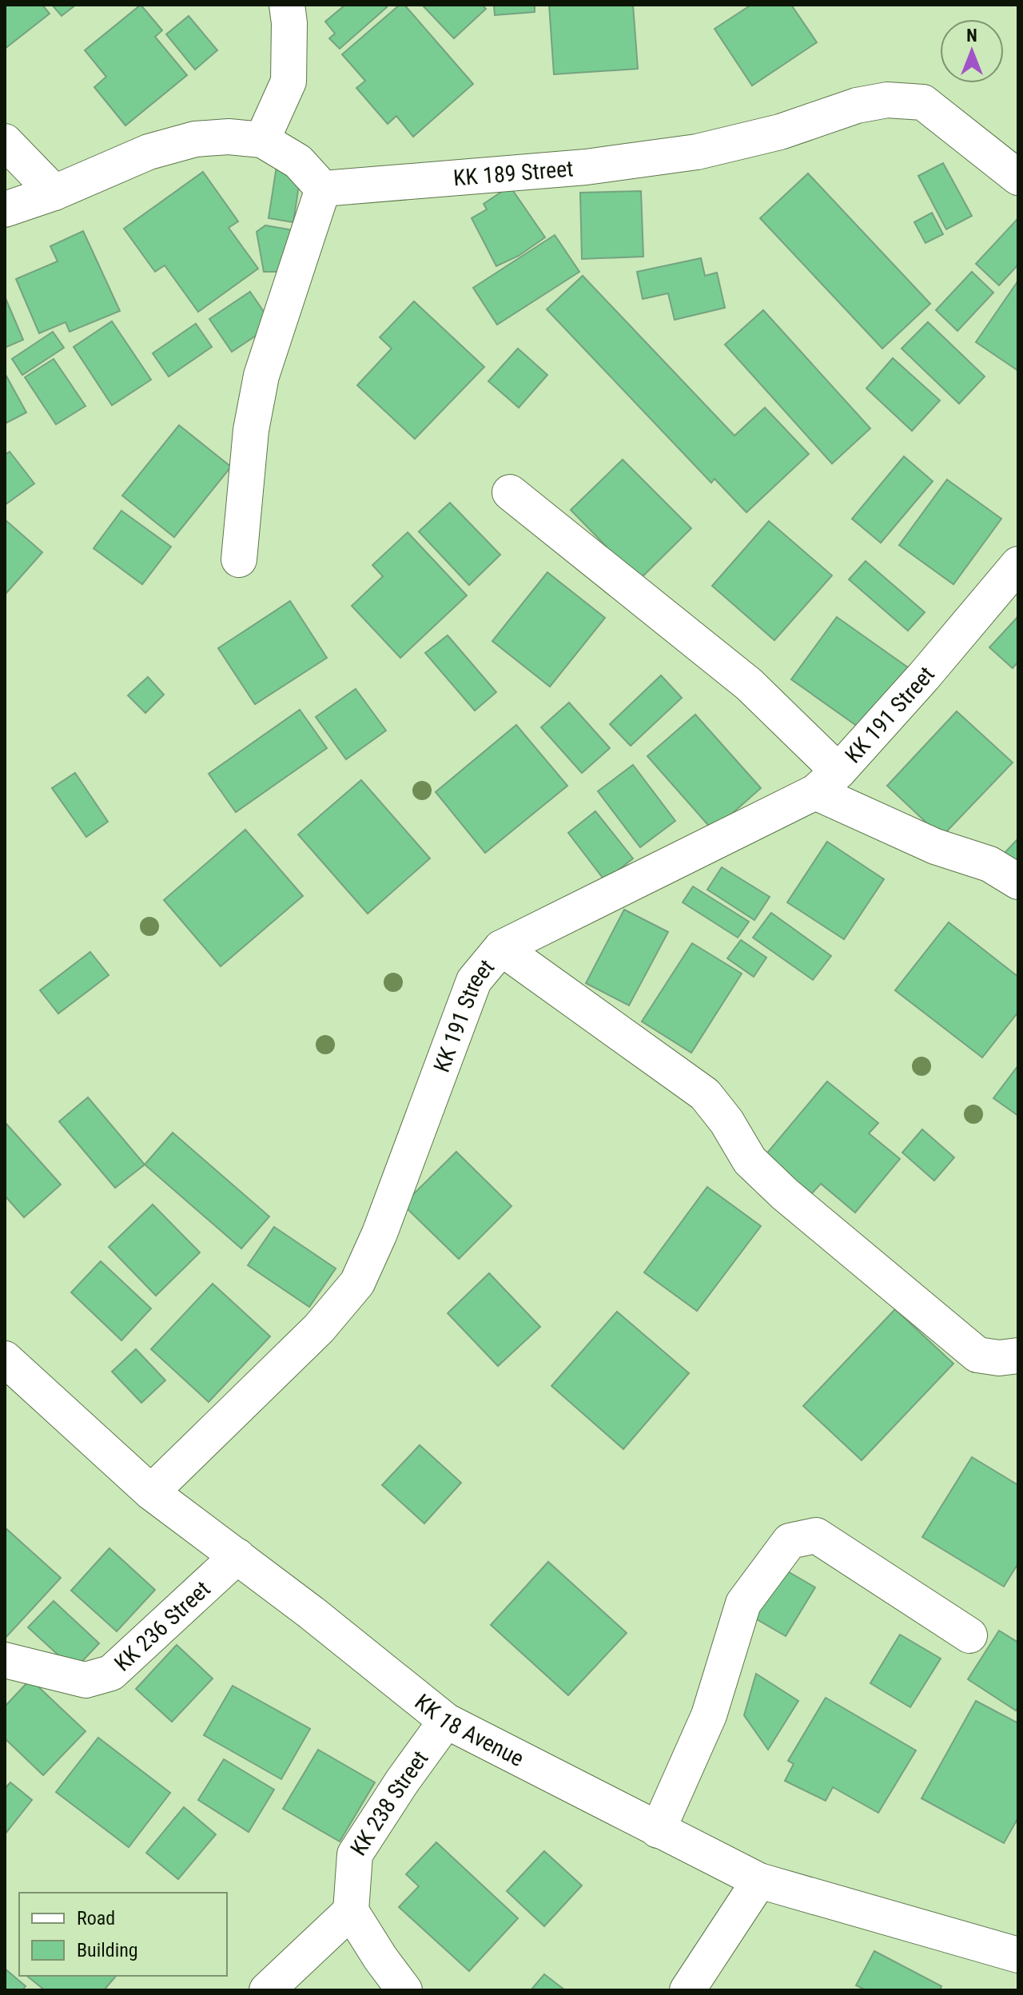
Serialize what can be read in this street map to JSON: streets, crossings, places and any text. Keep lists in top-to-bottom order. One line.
{"streets":{"street":["KK 189 Street","KK 191 Street","KK 236 Street","KK 18 Avenue","KK 238 Street"]},"crossings":[["KK 191 Street","KK 18 Avenue"],["KK 236 Street","KK 18 Avenue"],["KK 18 Avenue","KK 238 Street"]],"legend":["Road","Building"],"north":"top"}
